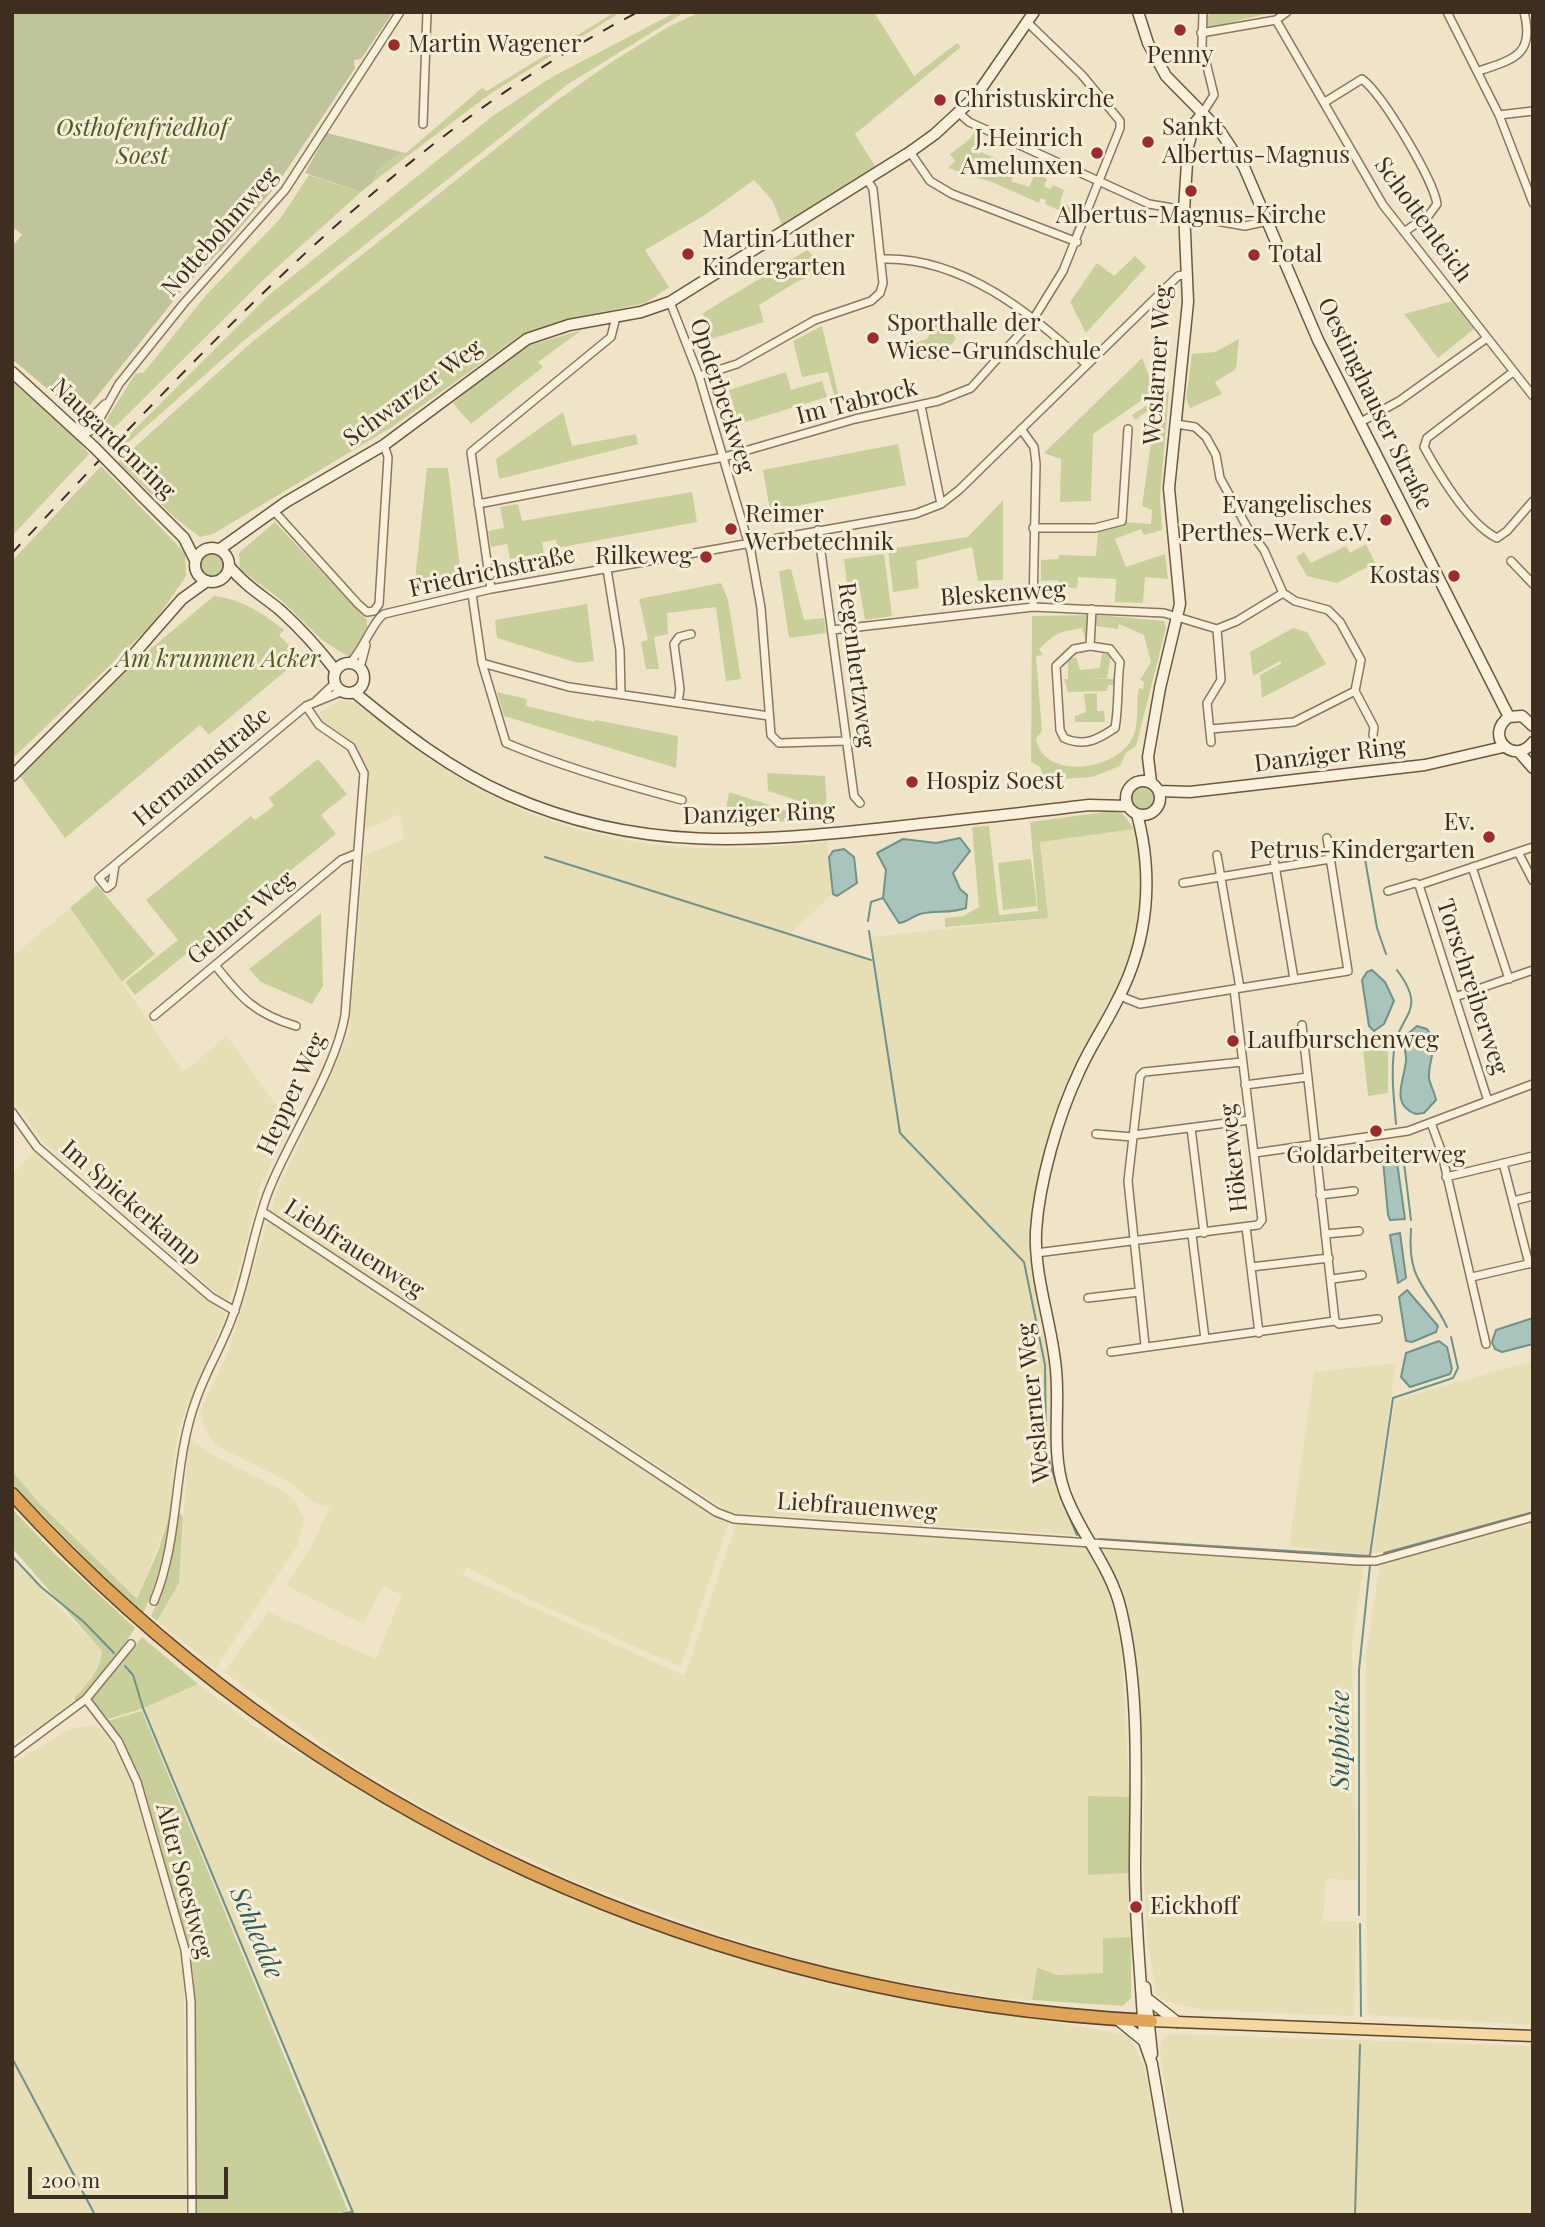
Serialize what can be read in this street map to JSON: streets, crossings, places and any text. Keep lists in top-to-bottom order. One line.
{"streets":{"main road":["Weslarner Weg","Schwarzer Weg","Oestinghauser Straße","Naugardenring","Danziger Ring"],"street":["Schottenteich","Nottebohmweg","Opderbeckweg","Im Tabrock","Friedrichstraße","Bleskenweg","Regenhertzweg","Hermannstraße","Gelmer Weg","Torschreiberweg","Hepper Weg","Hökerweg","Im Spiekerkamp","Liebfrauenweg","Alter Soestweg"]},"crossings":[["Nottebohmweg","Naugardenring"],["Weslarner Weg","Oestinghauser Straße"],["Weslarner Weg","Friedrichstraße"],["Weslarner Weg","Bleskenweg"],["Weslarner Weg","Danziger Ring"],["Weslarner Weg","Hökerweg"],["Weslarner Weg","Liebfrauenweg"],["Schwarzer Weg","Opderbeckweg"],["Schwarzer Weg","Im Tabrock"],["Schwarzer Weg","Naugardenring"],["Schwarzer Weg","Danziger Ring"],["Opderbeckweg","Im Tabrock"],["Opderbeckweg","Friedrichstraße"],["Naugardenring","Danziger Ring"],["Friedrichstraße","Regenhertzweg"],["Bleskenweg","Regenhertzweg"],["Danziger Ring","Hermannstraße"],["Hermannstraße","Hepper Weg"],["Gelmer Weg","Hepper Weg"],["Hepper Weg","Im Spiekerkamp"],["Hepper Weg","Liebfrauenweg"]],"water":["Supbieke","Schledde"],"parks":["Osthofenfriedhof Soest","Am krummen Acker"],"places":["Penny","Martin Wagener","Christuskirche","Sankt Albertus-Magnus","J.Heinrich Amelunxen","Albertus-Magnus-Kirche","Martin Luther Kindergarten","Total","Sporthalle der Wiese-Grundschule","Evangelisches Perthes-Werk e.V.","Reimer Werbetechnik","Rilkeweg","Kostas","Hospiz Soest","Ev. Petrus-Kindergarten","Laufburschenweg","Goldarbeiterweg","Eickhoff"],"scale_bar":"200 m"}
